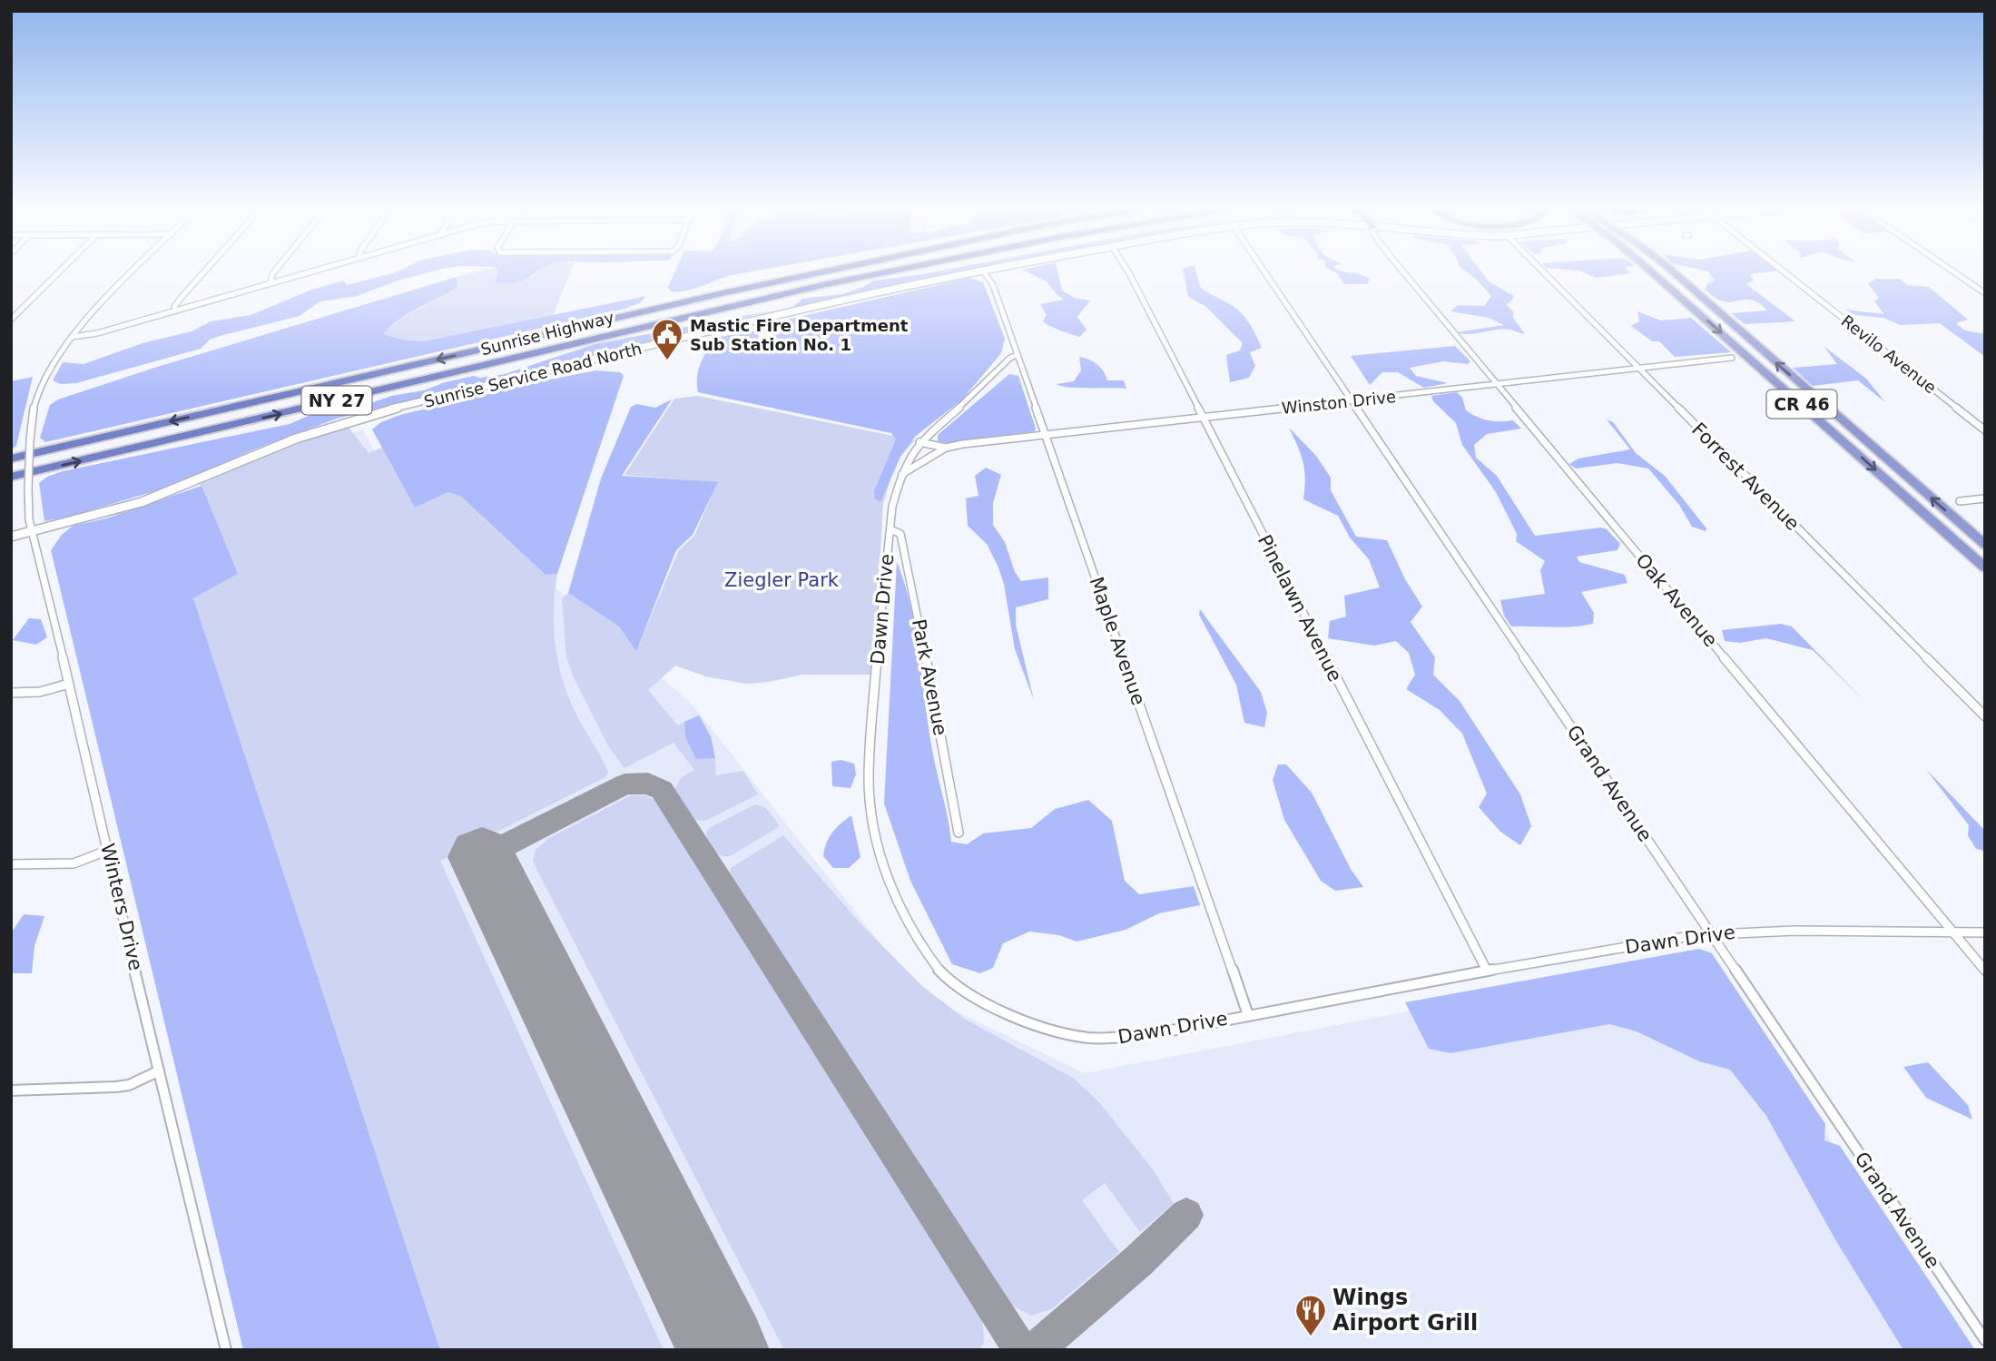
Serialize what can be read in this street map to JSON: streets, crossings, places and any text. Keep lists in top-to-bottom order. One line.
{"streets":{"highway":["Sunrise Highway","NY 27","CR 46"],"street":["Revilo Avenue","Sunrise Service Road North","Winston Drive","Forrest Avenue","Oak Avenue","Pinelawn Avenue","Dawn Drive","Maple Avenue","Park Avenue","Grand Avenue","Winters Drive"]},"crossings":[["Sunrise Service Road North","Winters Drive"],["Winston Drive","Forrest Avenue"],["Winston Drive","Oak Avenue"],["Winston Drive","Pinelawn Avenue"],["Winston Drive","Dawn Drive"],["Winston Drive","Maple Avenue"],["Winston Drive","Grand Avenue"],["Oak Avenue","Dawn Drive"],["Pinelawn Avenue","Dawn Drive"],["Dawn Drive","Maple Avenue"],["Dawn Drive","Park Avenue"],["Dawn Drive","Grand Avenue"]],"parks":["Ziegler Park"],"places":{"public building":["Mastic Fire Department Sub Station No. 1"],"restaurant":["Wings Airport Grill"]}}
